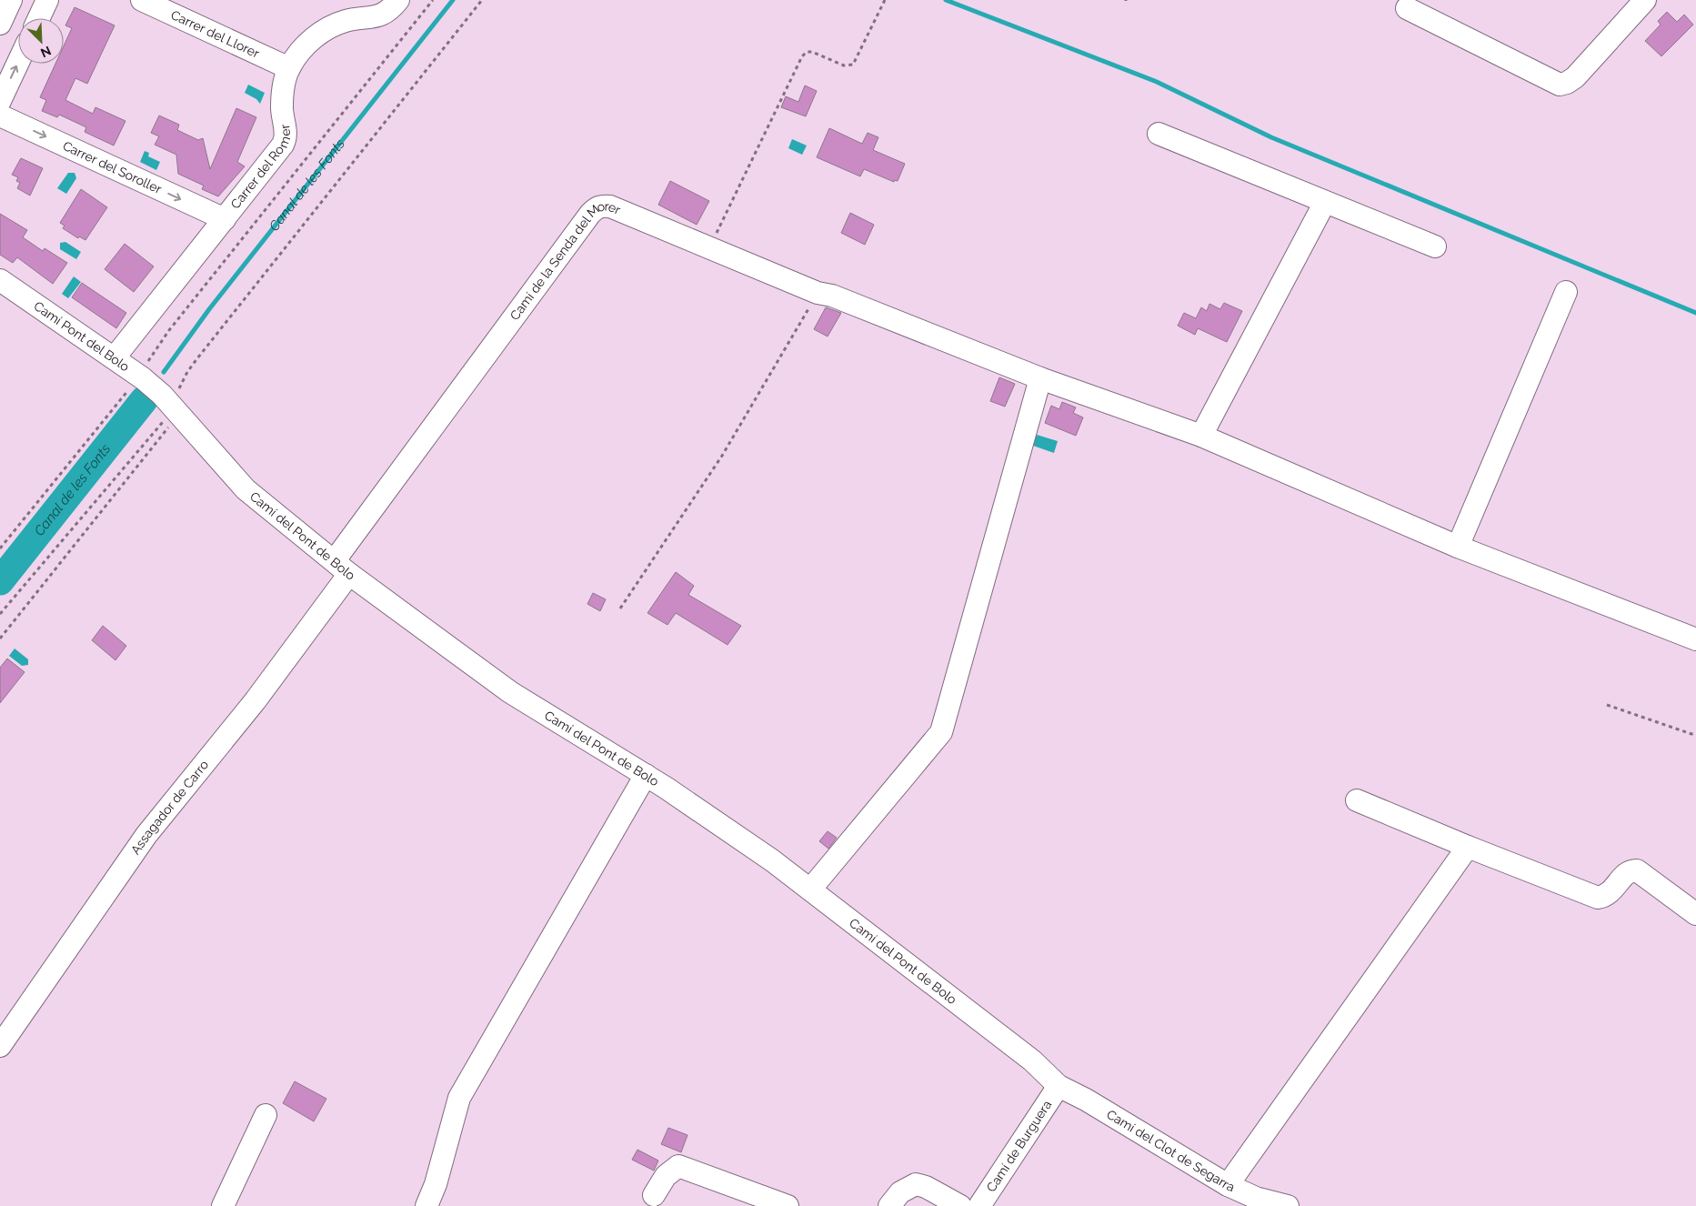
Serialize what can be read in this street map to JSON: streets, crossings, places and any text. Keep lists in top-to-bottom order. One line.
{"streets":{"street":["Carrer del Llorer","Carrer del Romer","Carrer del Soroller","Camí de la Senda del Morer","Camí Pont del Bolo","Camí del Pont de Bolo","Assagador de Carro","Camí de Burguera","Camí del Clot de Segarra"]},"crossings":[["Carrer del Llorer","Carrer del Romer"],["Carrer del Romer","Carrer del Soroller"],["Carrer del Romer","Camí Pont del Bolo"],["Camí de la Senda del Morer","Camí del Pont de Bolo"],["Camí de la Senda del Morer","Assagador de Carro"],["Camí Pont del Bolo","Camí del Pont de Bolo"],["Camí del Pont de Bolo","Assagador de Carro"],["Camí del Pont de Bolo","Camí de Burguera"],["Camí del Pont de Bolo","Camí del Clot de Segarra"],["Camí de Burguera","Camí del Clot de Segarra"]],"one_way":["Carrer del Soroller"],"water":["Canal de les Fonts"],"north":"bottom right"}
